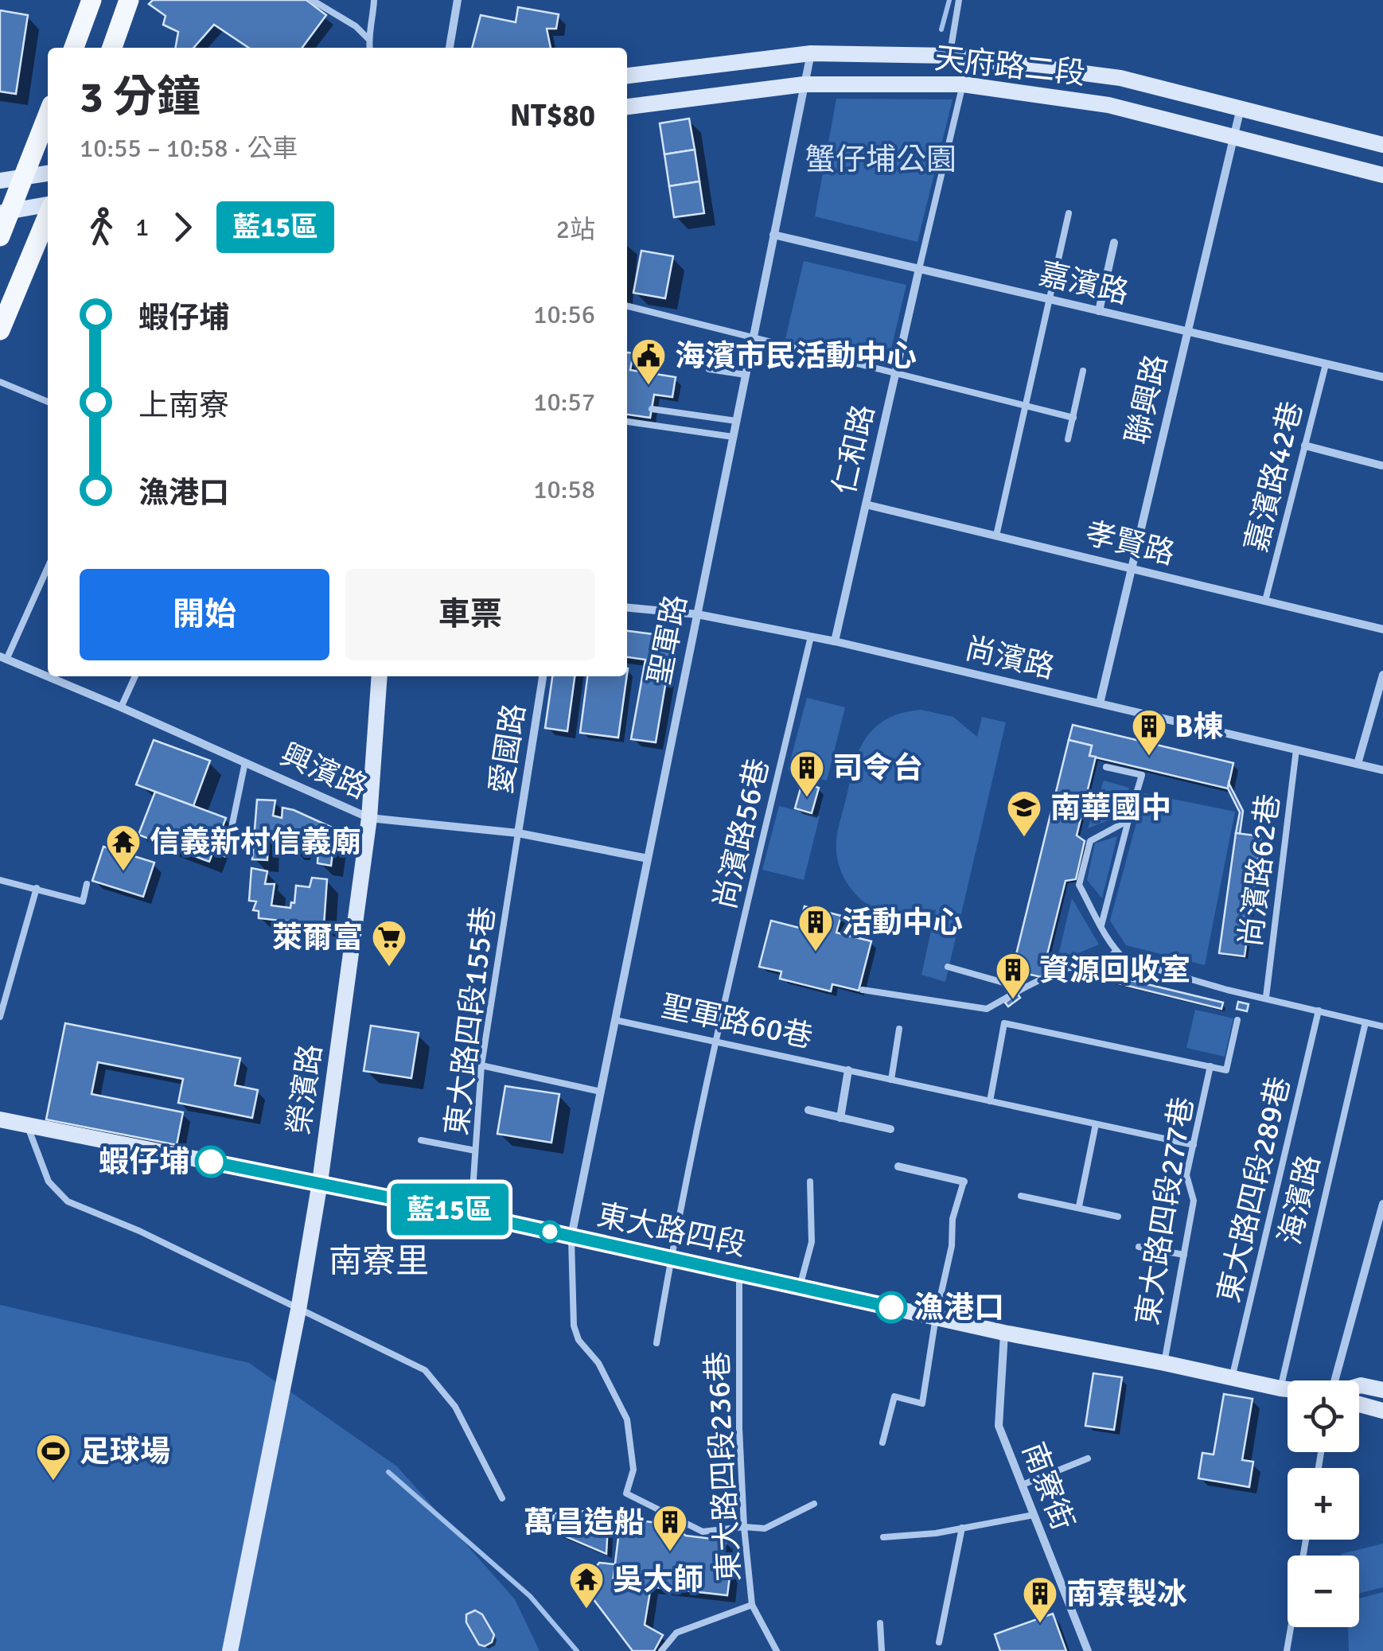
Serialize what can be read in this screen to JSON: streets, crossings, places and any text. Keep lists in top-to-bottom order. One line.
{"streets":{"street":["天府路二段","嘉濱路","聯興路","仁和路","孝賢路","聖軍路","尚濱路","愛國路","興濱路","聖軍路60巷","榮濱路","東大路四段","南寮街"],"lane":["嘉濱路42巷","尚濱路56巷","尚濱路62巷","東大路四段155巷","東大路四段289巷","海濱路","東大路四段277巷","東大路四段236巷"]},"crossings":[["天府路二段","聯興路"],["天府路二段","聖軍路"],["嘉濱路","聯興路"],["嘉濱路","仁和路"],["嘉濱路","嘉濱路42巷"],["嘉濱路","聖軍路"],["聯興路","孝賢路"],["聯興路","尚濱路"],["仁和路","孝賢路"],["仁和路","尚濱路"],["嘉濱路42巷","孝賢路"],["聖軍路","尚濱路"],["聖軍路","興濱路"],["聖軍路","聖軍路60巷"],["聖軍路","東大路四段"],["尚濱路","尚濱路56巷"],["尚濱路","尚濱路62巷"],["愛國路","興濱路"],["愛國路","東大路四段155巷"],["興濱路","東大路四段155巷"],["興濱路","榮濱路"],["尚濱路56巷","聖軍路60巷"],["尚濱路56巷","東大路四段"],["東大路四段155巷","東大路四段"],["聖軍路60巷","東大路四段277巷"],["榮濱路","東大路四段"],["東大路四段289巷","東大路四段"],["海濱路","東大路四段"],["東大路四段277巷","東大路四段"],["東大路四段","東大路四段236巷"],["東大路四段","南寮街"]],"districts":["南寮里"],"parks":["蟹仔埔公園"],"places":{"public building":["海濱市民活動中心"],"building":["B棟","司令台","活動中心","資源回收室","萬昌造船","南寮製冰"],"school or university":["南華國中"],"temple":["信義新村信義廟","吳大師"],"supermarket":["萊爾富"],"other":["蝦仔埔","漁港口"],"sports":["足球場"]},"lines":["bus line 藍15區"],"page":{"on_map":"藍15區","heading":["3 分鐘","10:55 – 10:58 · 公車","NT$80"],"legs":["1","藍15區","2站"],"list":[{"name":"蝦仔埔","value":"10:56"},{"name":"上南寮","value":"10:57"},{"name":"漁港口","value":"10:58"}],"buttons":["開始","車票"],"map_buttons":["+","−"]}}
